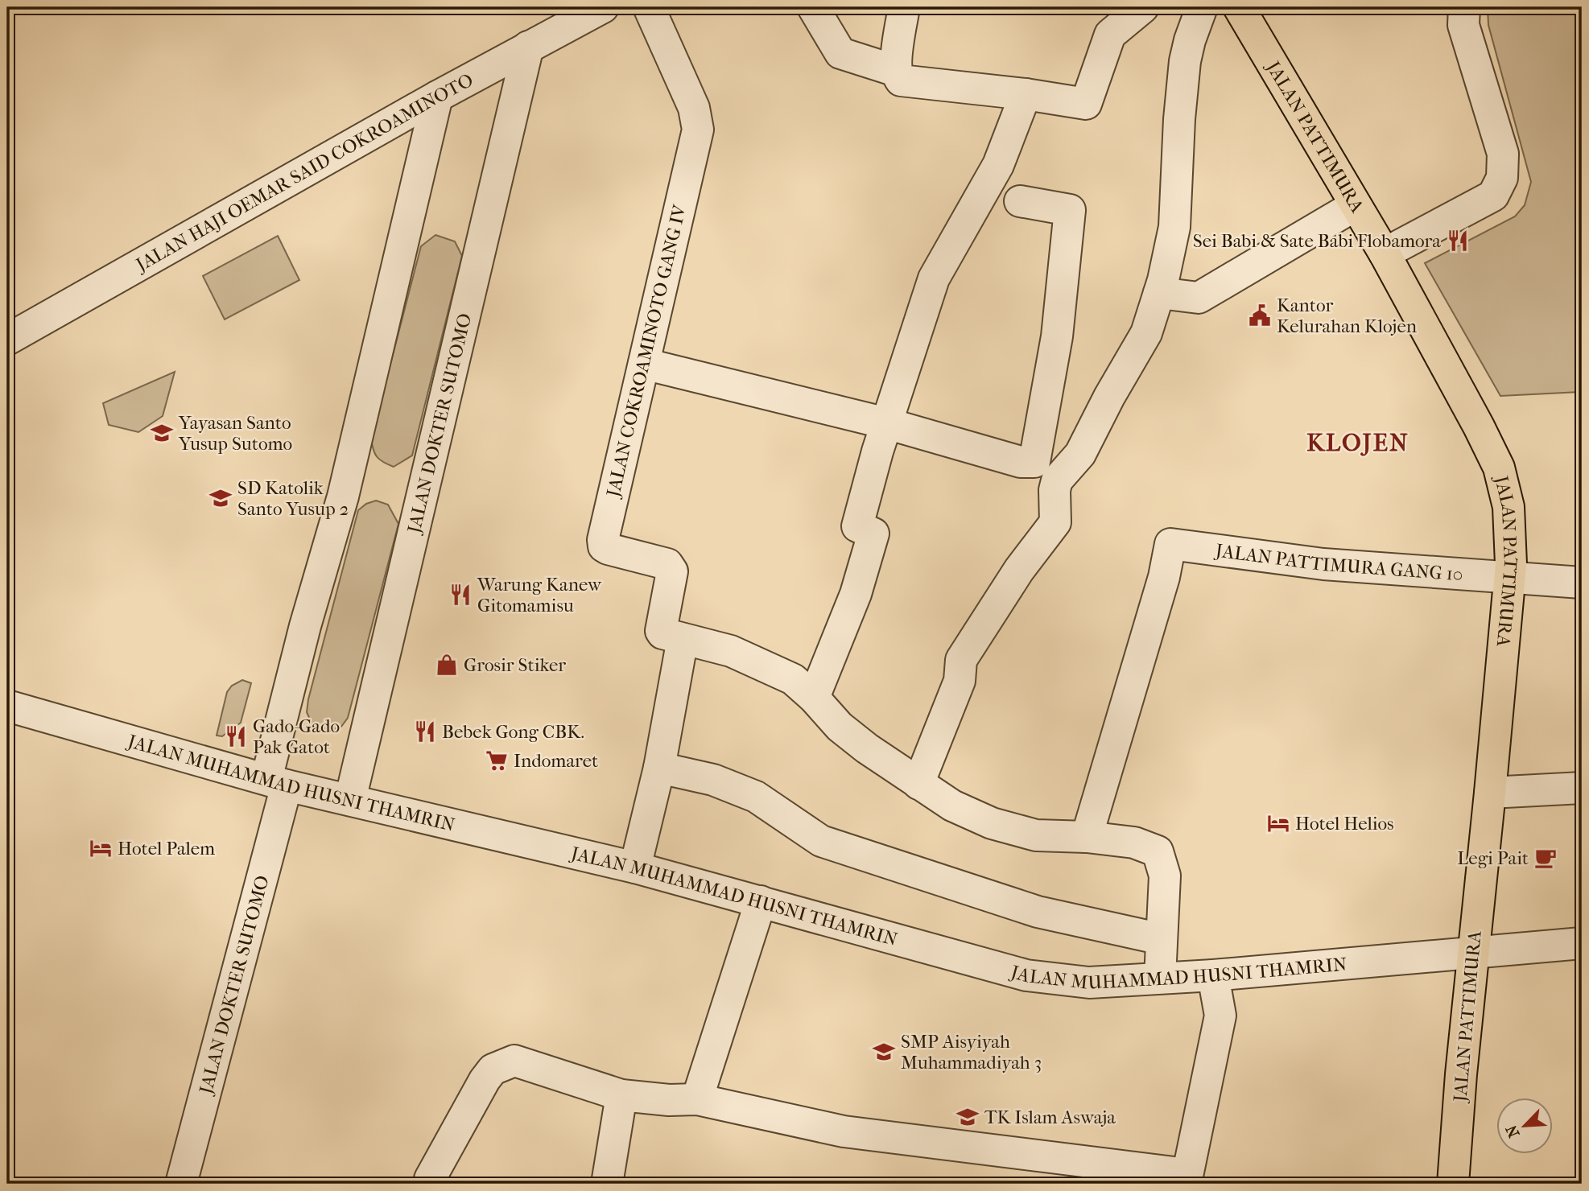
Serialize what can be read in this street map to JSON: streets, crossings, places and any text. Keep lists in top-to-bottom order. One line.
{"streets":{"main road":["JALAN PATTIMURA"],"street":["JALAN HAJI OEMAR SAID COKROAMINOTO","JALAN COKROAMINOTO GANG IV","JALAN DOKTER SUTOMO","JALAN PATTIMURA GANG 10","JALAN MUHAMMAD HUSNI THAMRIN"]},"crossings":[["JALAN PATTIMURA","JALAN PATTIMURA GANG 10"],["JALAN PATTIMURA","JALAN MUHAMMAD HUSNI THAMRIN"],["JALAN HAJI OEMAR SAID COKROAMINOTO","JALAN DOKTER SUTOMO"],["JALAN DOKTER SUTOMO","JALAN MUHAMMAD HUSNI THAMRIN"]],"districts":["KLOJEN"],"places":{"restaurant":["Sei Babi & Sate Babi Flobamora","Warung Kanew Gitomamisu","Bebek Gong CBK.","Gado-Gado Pak Gatot"],"public building":["Kantor Kelurahan Klojen"],"school or university":["Yayasan Santo Yusup Sutomo","SD Katolik Santo Yusup 2","SMP Aisyiyah Muhammadiyah 3","TK Islam Aswaja"],"shop":["Grosir Stiker"],"supermarket":["Indomaret"],"hotel":["Hotel Helios","Hotel Palem"],"cafe":["Legi Pait"]},"north":"bottom left"}
